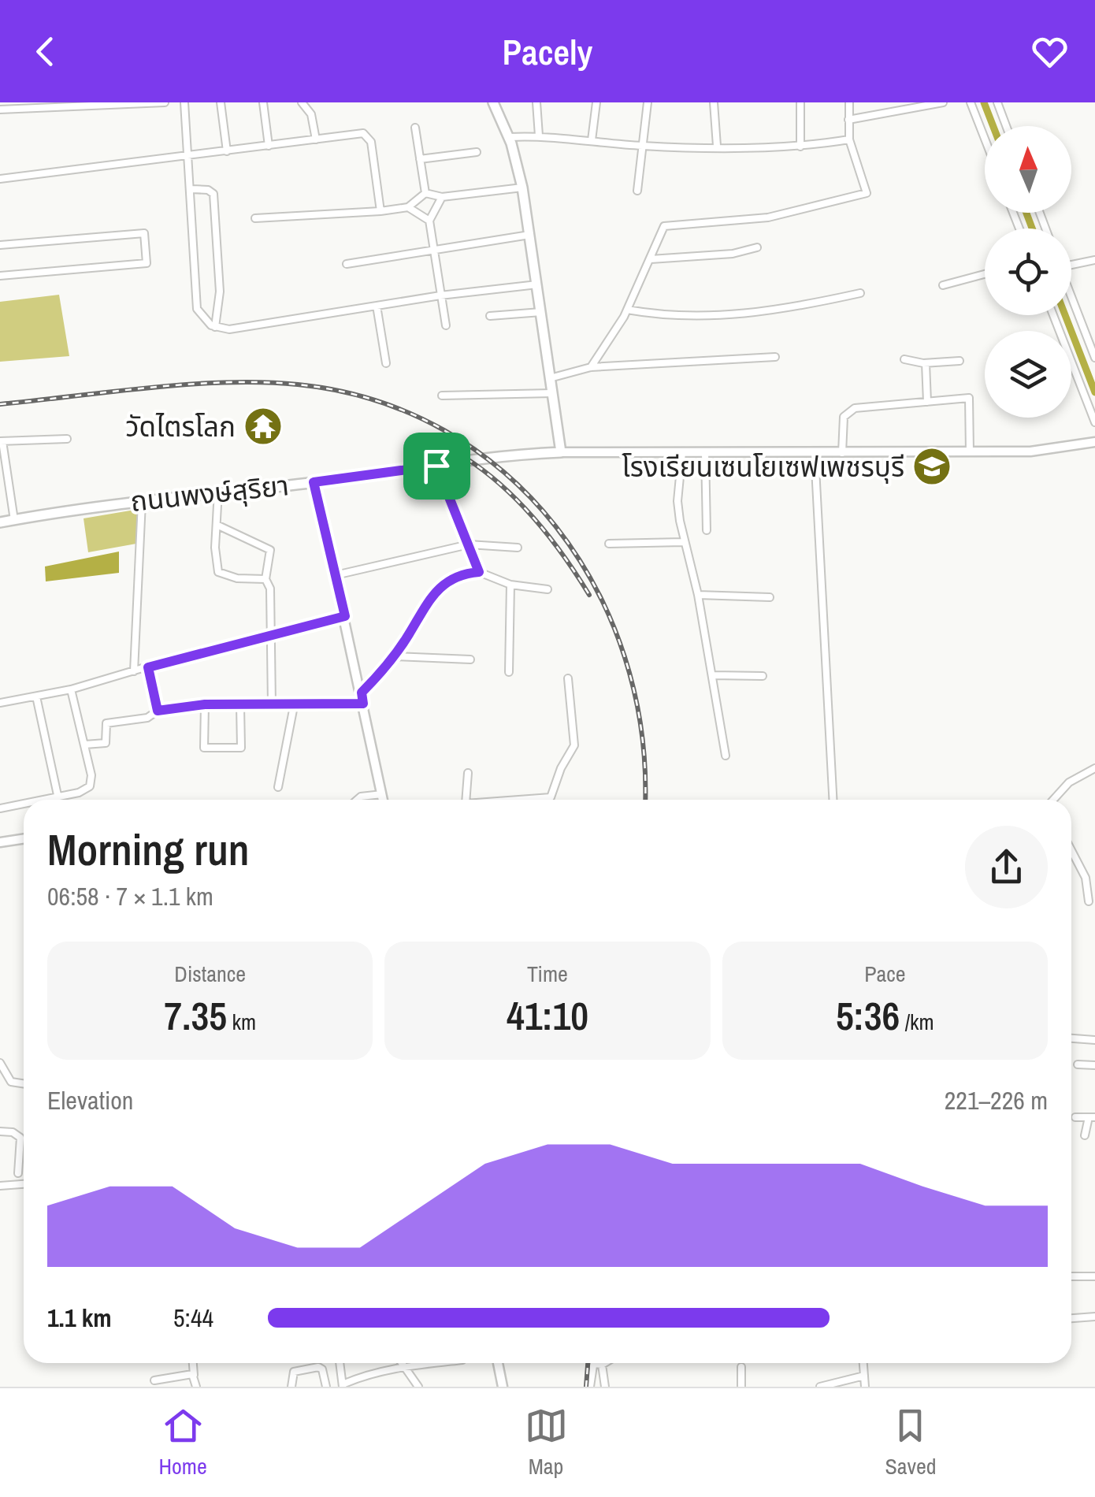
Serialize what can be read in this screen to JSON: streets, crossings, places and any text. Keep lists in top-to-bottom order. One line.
{"streets":{"main road":["ถนนพงษ์สุริยา"]},"places":{"temple":["วัดไตรโลก"],"school or university":["โรงเรียนเซนโยเซฟเพชรบุรี"]},"north":"top","page":{"header":"Pacely","heading":["Morning run","06:58 · 7 × 1.1 km"],"stats":[["Distance","7.35 km"],["Time","41:10"],["Pace","5:36 /km"]],"chart":["Elevation","221–226 m"],"list":[{"name":"1.1 km","note":"5:44"}],"tabs":["Home","Map","Saved"]}}
